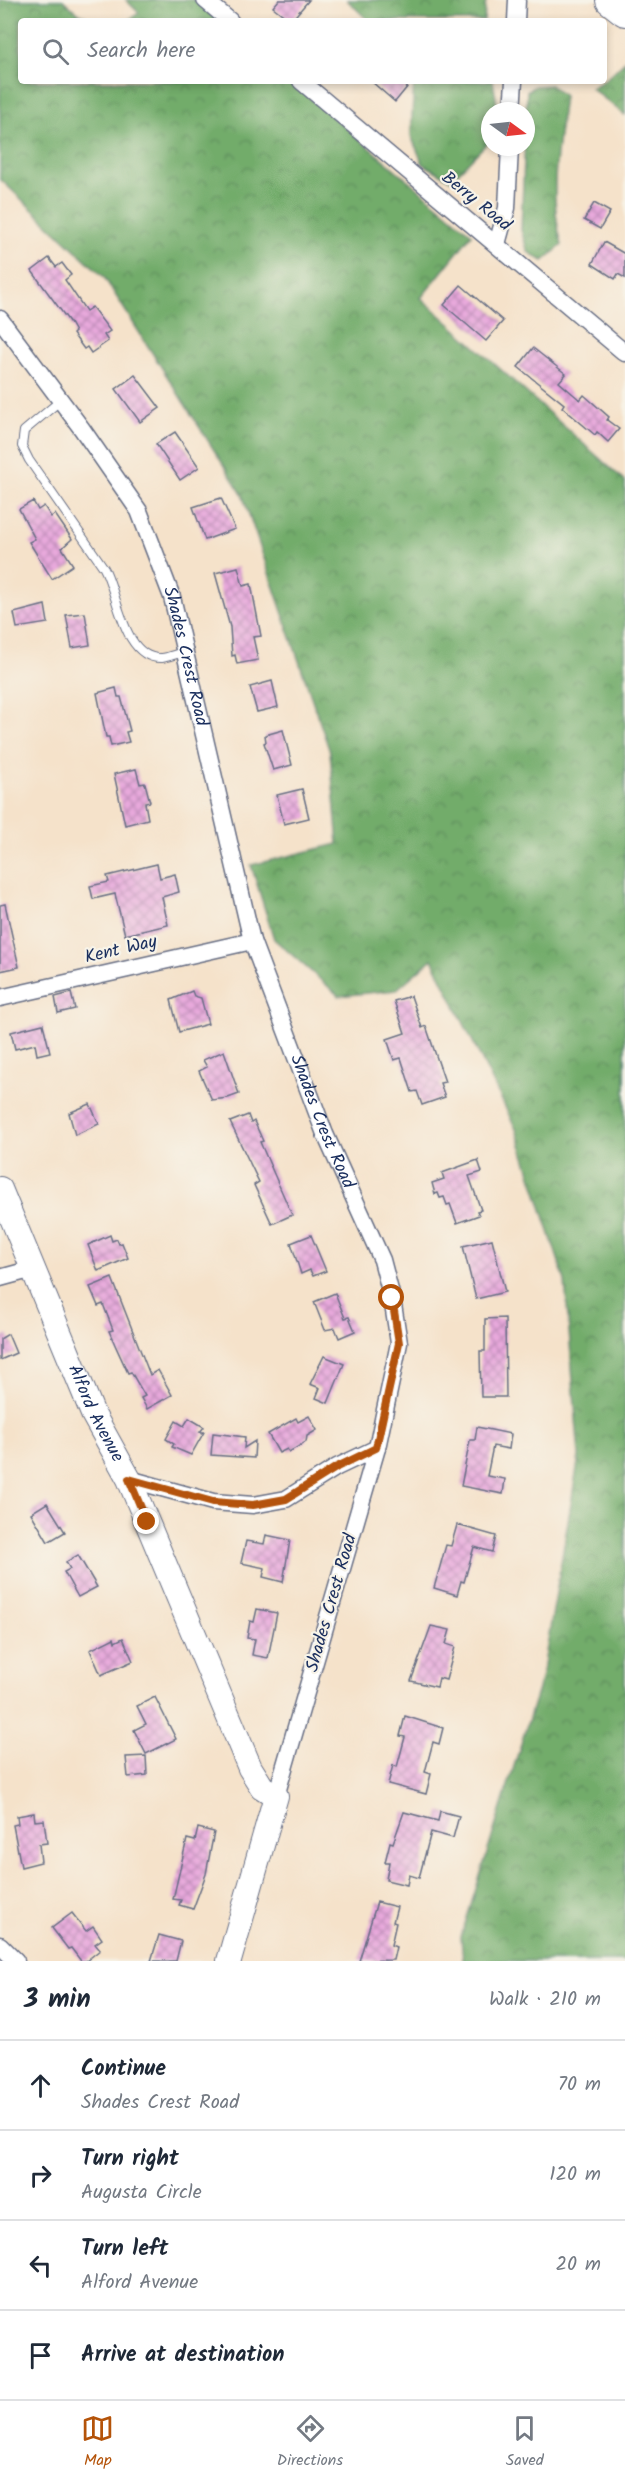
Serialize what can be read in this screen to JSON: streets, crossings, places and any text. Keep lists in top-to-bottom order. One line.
{"streets":{"street":["Berry Road","Shades Crest Road","Kent Way","Alford Avenue"]},"crossings":[["Shades Crest Road","Kent Way"],["Shades Crest Road","Alford Avenue"]],"north":"right","page":{"search":"Search here","heading":["3 min","Walk · 210 m"],"list":[["Continue","Shades Crest Road","70 m"],["Turn right","Augusta Circle","120 m"],["Turn left","Alford Avenue","20 m"],"Arrive at destination"],"nav":["Map","Directions","Saved"]}}
